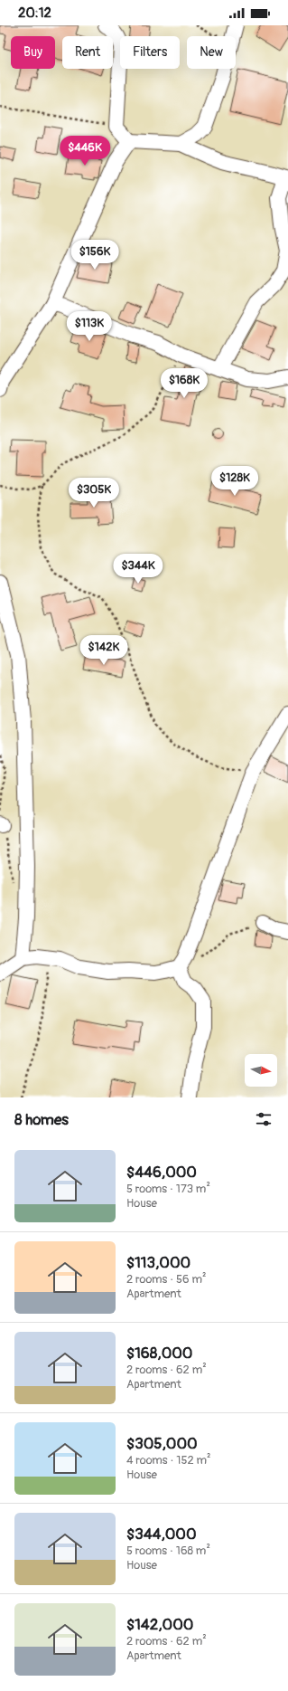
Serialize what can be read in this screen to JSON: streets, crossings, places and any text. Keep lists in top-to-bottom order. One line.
{"north":"right","page":{"status":"20:12","chip":["Buy","Rent","Filters","New"],"price":["$446K","$156K","$113K","$168K","$128K","$305K","$344K","$142K"],"heading":"8 homes","list":[{"name":"$446,000","note":"5 rooms · 173 m² · House"},{"name":"$113,000","note":"2 rooms · 56 m² · Apartment"},{"name":"$168,000","note":"2 rooms · 62 m² · Apartment"},{"name":"$305,000","note":"4 rooms · 152 m² · House"},{"name":"$344,000","note":"5 rooms · 168 m² · House"},{"name":"$142,000","note":"2 rooms · 62 m² · Apartment"}]}}
